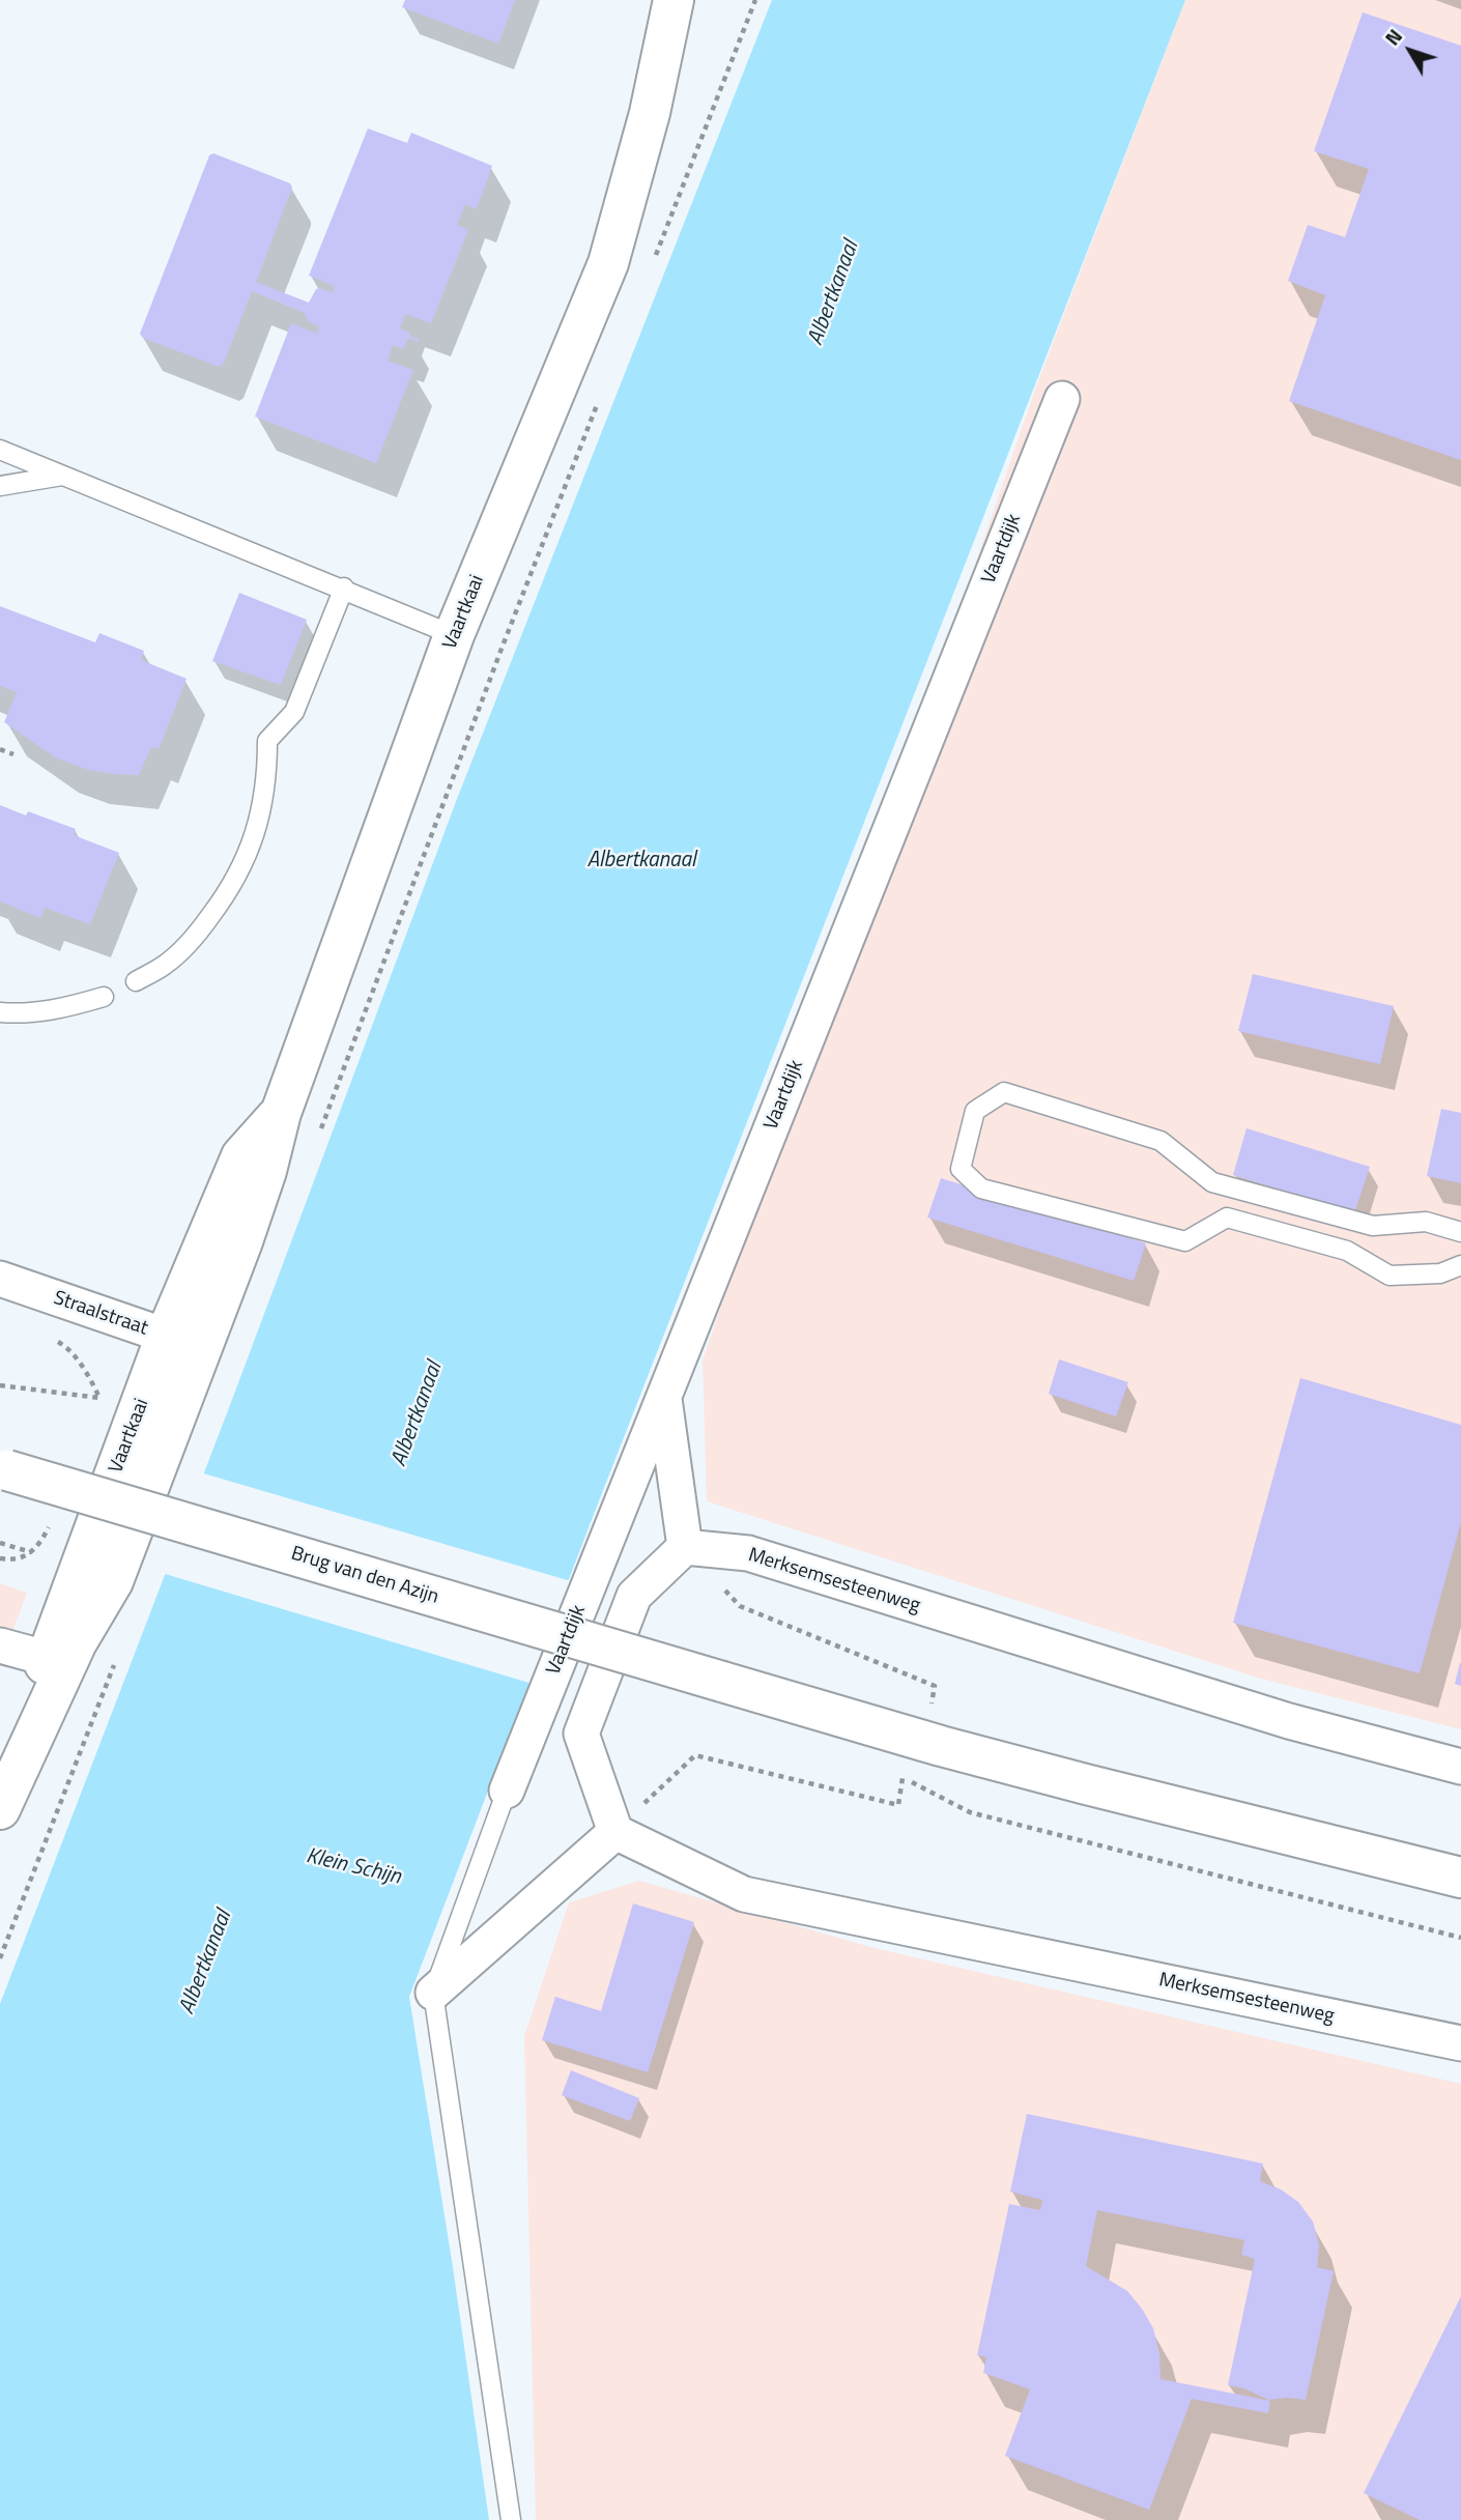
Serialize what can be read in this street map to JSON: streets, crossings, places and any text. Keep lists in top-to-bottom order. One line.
{"streets":{"street":["Vaartdijk","Vaartkaai","Straalstraat","Brug van den Azijn","Merksemsesteenweg"]},"crossings":[["Vaartkaai","Straalstraat"]],"water":["Albertkanaal","Klein Schijn"],"north":"top left"}
